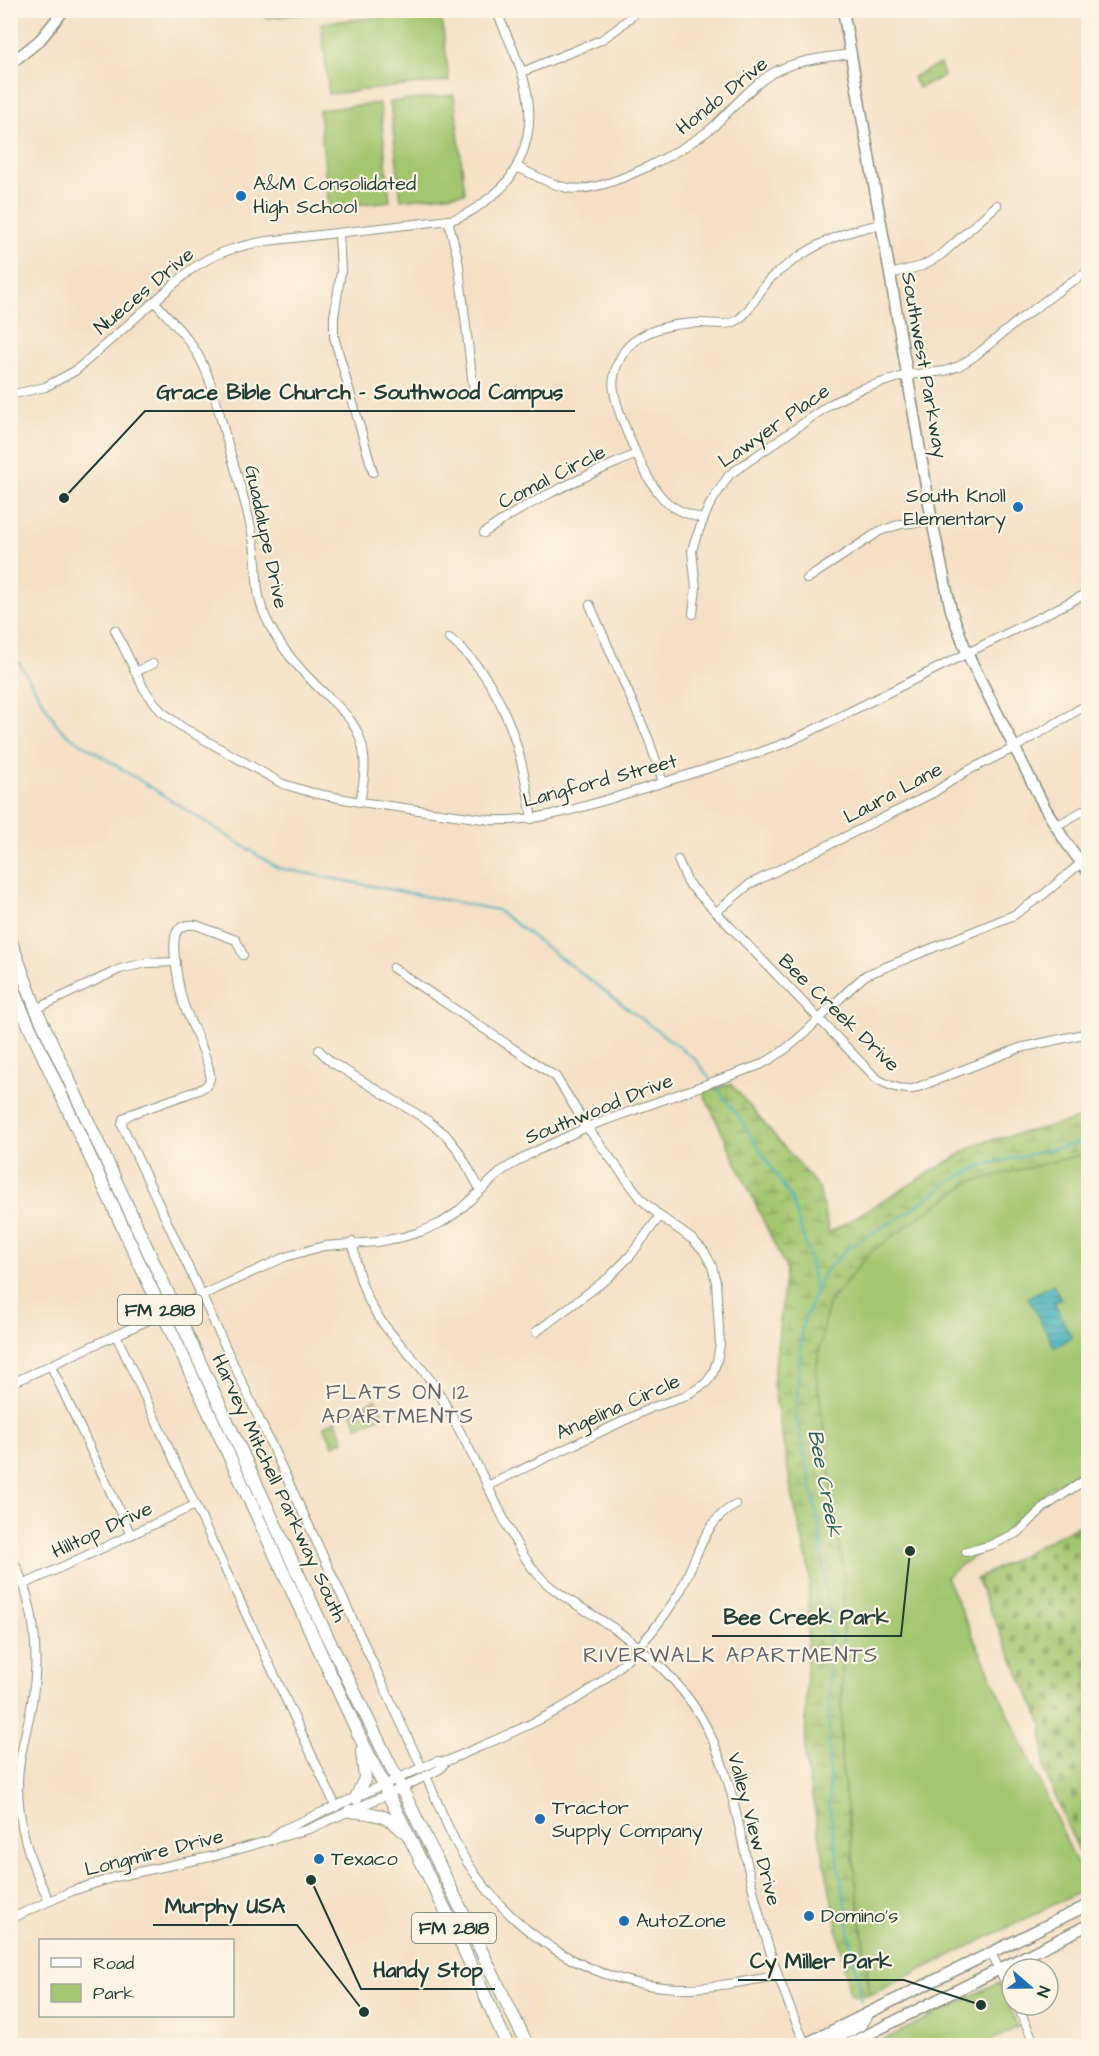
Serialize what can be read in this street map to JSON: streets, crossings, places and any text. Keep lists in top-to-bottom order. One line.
{"streets":{"highway":["FM 2818","Harvey Mitchell Parkway South"],"main road":["Southwest Parkway"],"street":["Hondo Drive","Nueces Drive","Lawyer Place","Comal Circle","Guadalupe Drive","Langford Street","Laura Lane","Bee Creek Drive","Southwood Drive","Angelina Circle","Hilltop Drive","Valley View Drive","Longmire Drive"]},"crossings":[["Hondo Drive","Nueces Drive"],["Hondo Drive","Southwest Parkway"],["Nueces Drive","Guadalupe Drive"],["Southwest Parkway","Lawyer Place"],["Southwest Parkway","Langford Street"],["Southwest Parkway","Laura Lane"],["Southwest Parkway","Southwood Drive"],["Guadalupe Drive","Langford Street"],["Laura Lane","Bee Creek Drive"],["Bee Creek Drive","Southwood Drive"],["Southwood Drive","Angelina Circle"],["Southwood Drive","Harvey Mitchell Parkway South"],["Southwood Drive","Valley View Drive"],["Angelina Circle","Valley View Drive"],["Harvey Mitchell Parkway South","Longmire Drive"],["Valley View Drive","Longmire Drive"]],"districts":["FLATS ON 12 APARTMENTS","RIVERWALK APARTMENTS"],"water":["Bee Creek"],"places":["A&M Consolidated High School","Grace Bible Church - Southwood Campus","South Knoll Elementary","Bee Creek Park","Tractor Supply Company","Texaco","Handy Stop","Domino's","AutoZone","Cy Miller Park","Murphy USA"],"legend":["Road","Park"],"north":"right"}
